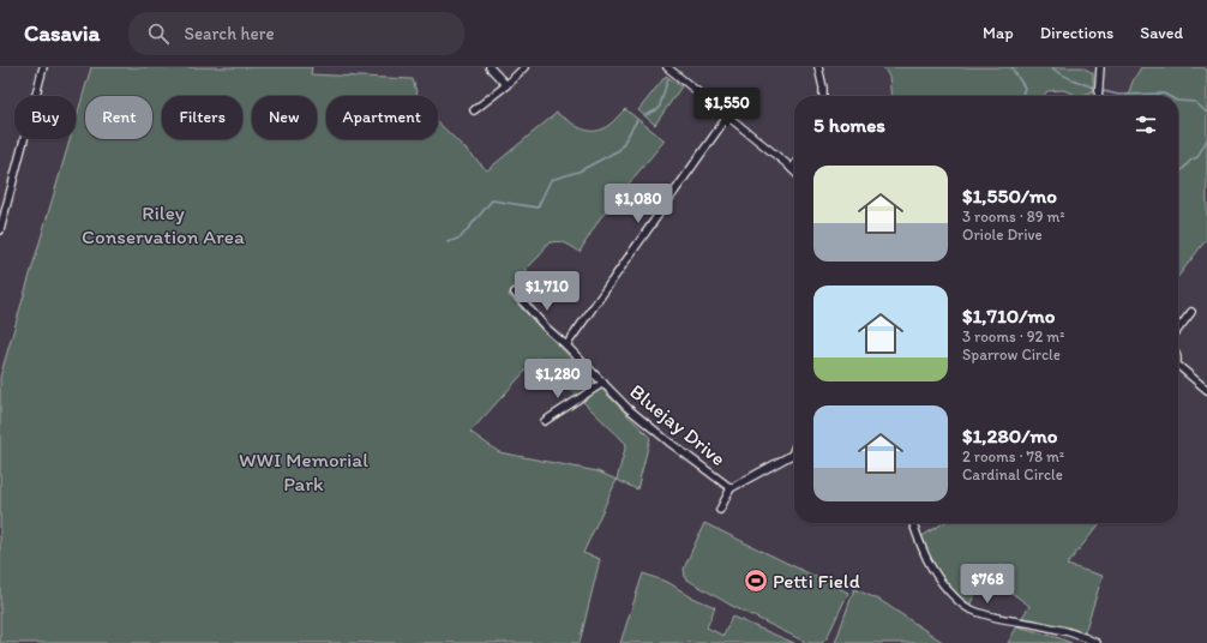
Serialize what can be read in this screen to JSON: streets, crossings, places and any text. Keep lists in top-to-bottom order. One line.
{"streets":{"street":["Bluejay Drive"]},"parks":["Riley Conservation Area","WWI Memorial Park"],"places":{"sports":["Petti Field"]},"page":{"header":"Casavia","search":"Search here","nav":["Map","Directions","Saved"],"price":["$1,550","$1,080","$1,710","$1,280","$768"],"chip":["Buy","Rent","Filters","New","Apartment"],"heading":"5 homes","list":[{"name":"$1,550/mo","note":"3 rooms · 89 m² · Oriole Drive"},{"name":"$1,710/mo","note":"3 rooms · 92 m² · Sparrow Circle"},{"name":"$1,280/mo","note":"2 rooms · 78 m² · Cardinal Circle"}]}}
